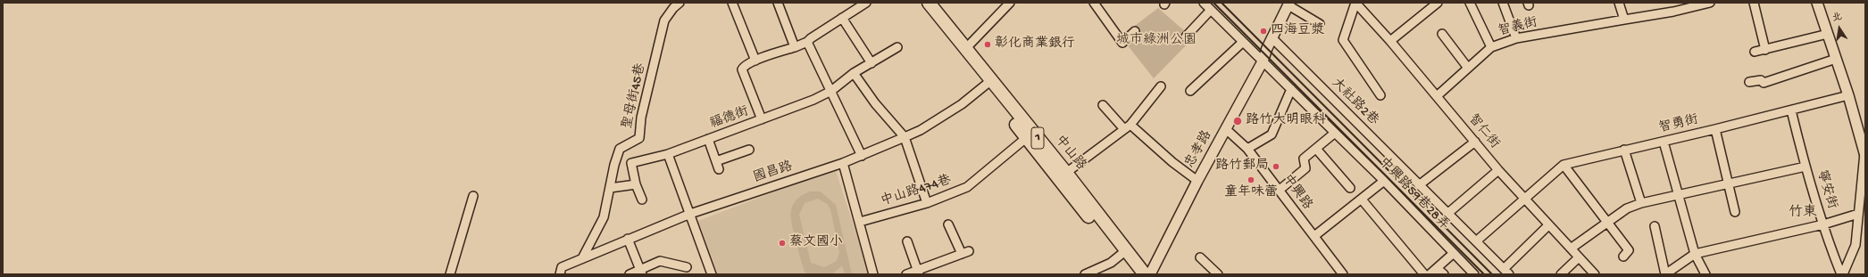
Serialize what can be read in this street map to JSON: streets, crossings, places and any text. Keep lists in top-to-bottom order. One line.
{"streets":{"main road":["1","中山路"],"street":["智義街","聖母街45巷","大社路2巷","福德街","智勇街","智仁街","忠孝路","國昌路","寧安街","中山路474巷","中興路","中興路59巷28弄"]},"crossings":[["智義街","智仁街"],["聖母街45巷","國昌路"],["大社路2巷","智勇街"],["大社路2巷","忠孝路"],["智勇街","智仁街"],["智勇街","寧安街"],["忠孝路","中興路"],["忠孝路","中興路59巷28弄"],["中山路","國昌路"],["中山路","中山路474巷"]],"districts":["竹東"],"parks":["城市綠洲公園"],"places":["四海豆漿","彰化商業銀行","路竹大明眼科","路竹郵局","童年味蕾","蔡文國小"],"north":"top"}
